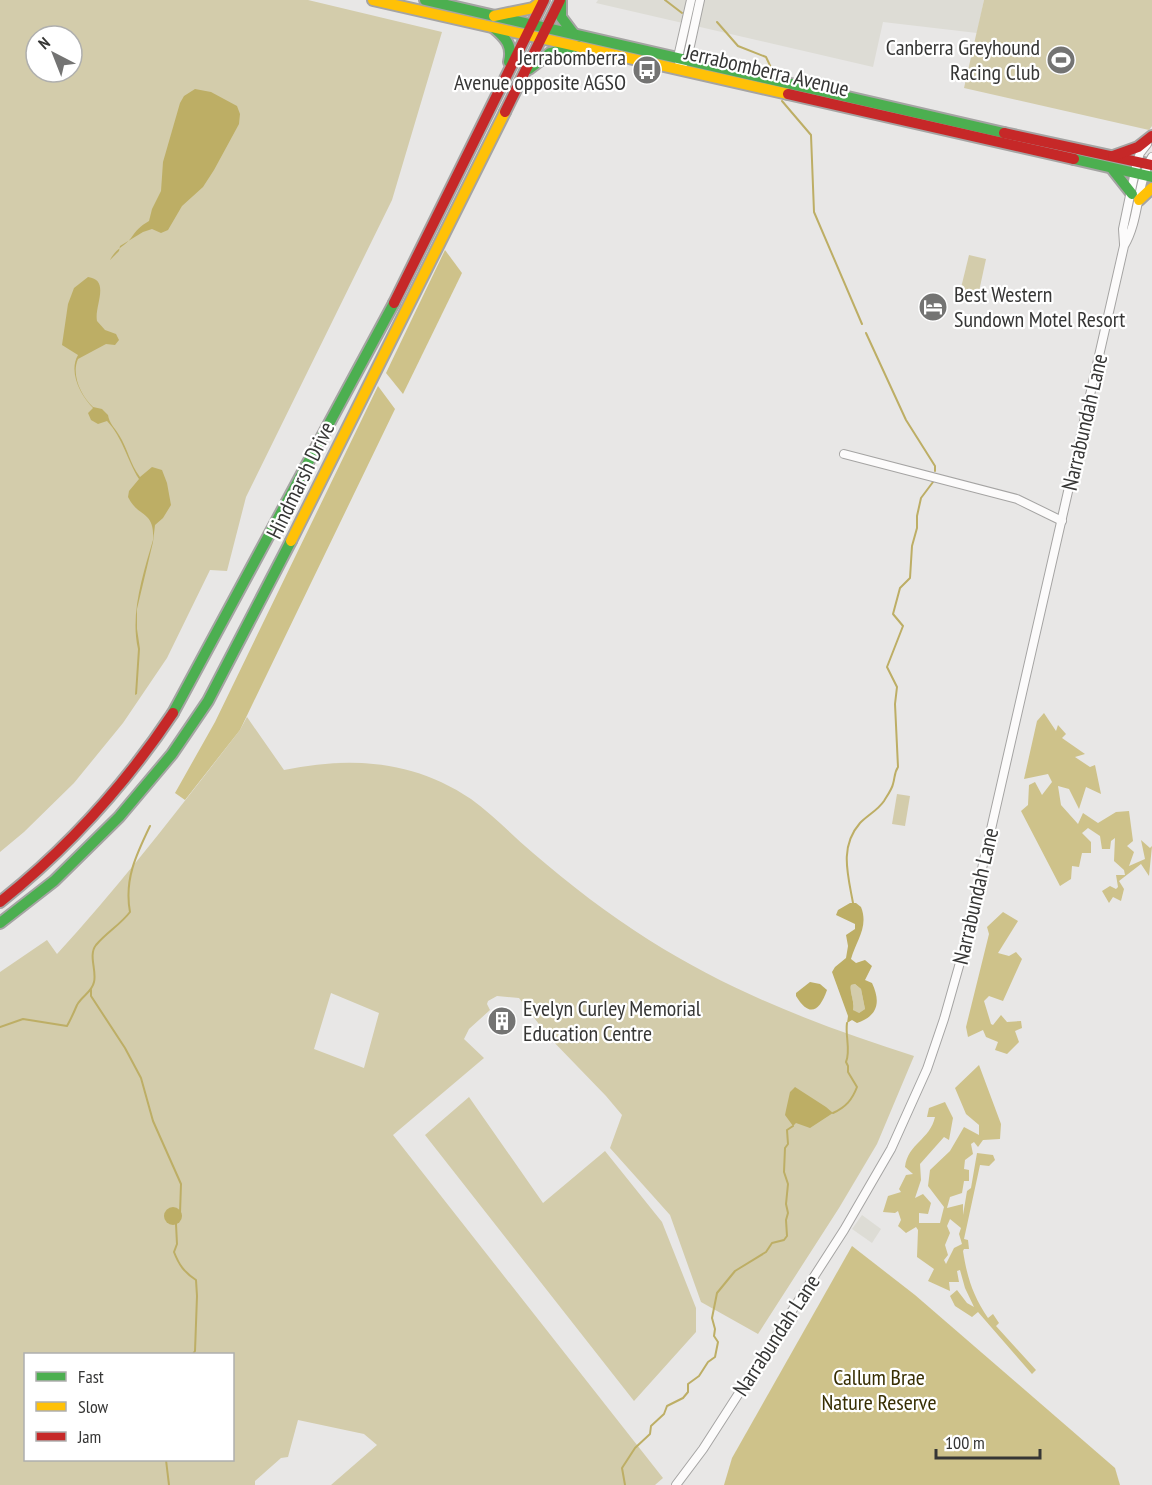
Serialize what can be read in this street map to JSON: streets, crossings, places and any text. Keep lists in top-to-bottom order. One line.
{"streets":{"main road":["Jerrabomberra Avenue","Hindmarsh Drive"],"street":["Narrabundah Lane"]},"crossings":[["Jerrabomberra Avenue","Narrabundah Lane"],["Jerrabomberra Avenue","Hindmarsh Drive"]],"parks":["Callum Brae Nature Reserve"],"places":{"sports":["Canberra Greyhound Racing Club"],"bus stop":["Jerrabomberra Avenue opposite AGSO"],"hotel":["Best Western Sundown Motel Resort"],"building":["Evelyn Curley Memorial Education Centre"]},"legend":["Fast","Slow","Jam"],"scale_bar":"100 m","north":"top left"}
